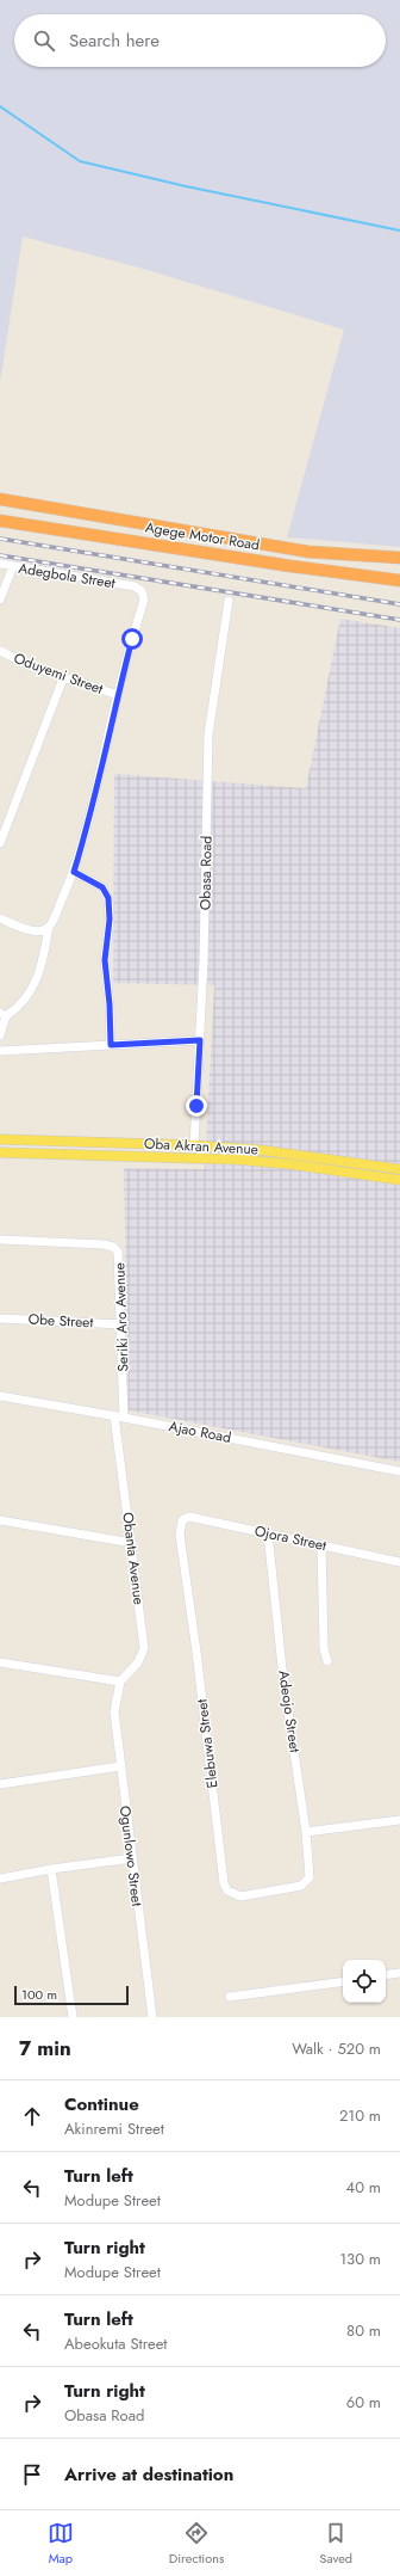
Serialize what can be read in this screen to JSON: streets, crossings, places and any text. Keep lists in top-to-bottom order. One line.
{"streets":{"highway":["Agege Motor Road"],"main road":["Oba Akran Avenue"],"street":["Adegbola Street","Oduyemi Street","Obasa Road","Seriki Aro Avenue","Obe Street","Ajao Road","Ojora Street","Obanta Avenue","Adeojo Street","Elebuwa Street","Ogunlowo Street"]},"crossings":[["Adegbola Street","Oduyemi Street"],["Obasa Road","Oba Akran Avenue"],["Seriki Aro Avenue","Obe Street"],["Seriki Aro Avenue","Ajao Road"],["Ajao Road","Obanta Avenue"],["Ojora Street","Adeojo Street"],["Ojora Street","Elebuwa Street"],["Obanta Avenue","Ogunlowo Street"],["Adeojo Street","Elebuwa Street"]],"scale_bar":"100 m","page":{"search":"Search here","scale":"100 m","heading":["7 min","Walk · 520 m"],"list":[["Continue","Akinremi Street","210 m"],["Turn left","Modupe Street","40 m"],["Turn right","Modupe Street","130 m"],["Turn left","Abeokuta Street","80 m"],["Turn right","Obasa Road","60 m"],"Arrive at destination"],"nav":["Map","Directions","Saved"]}}
